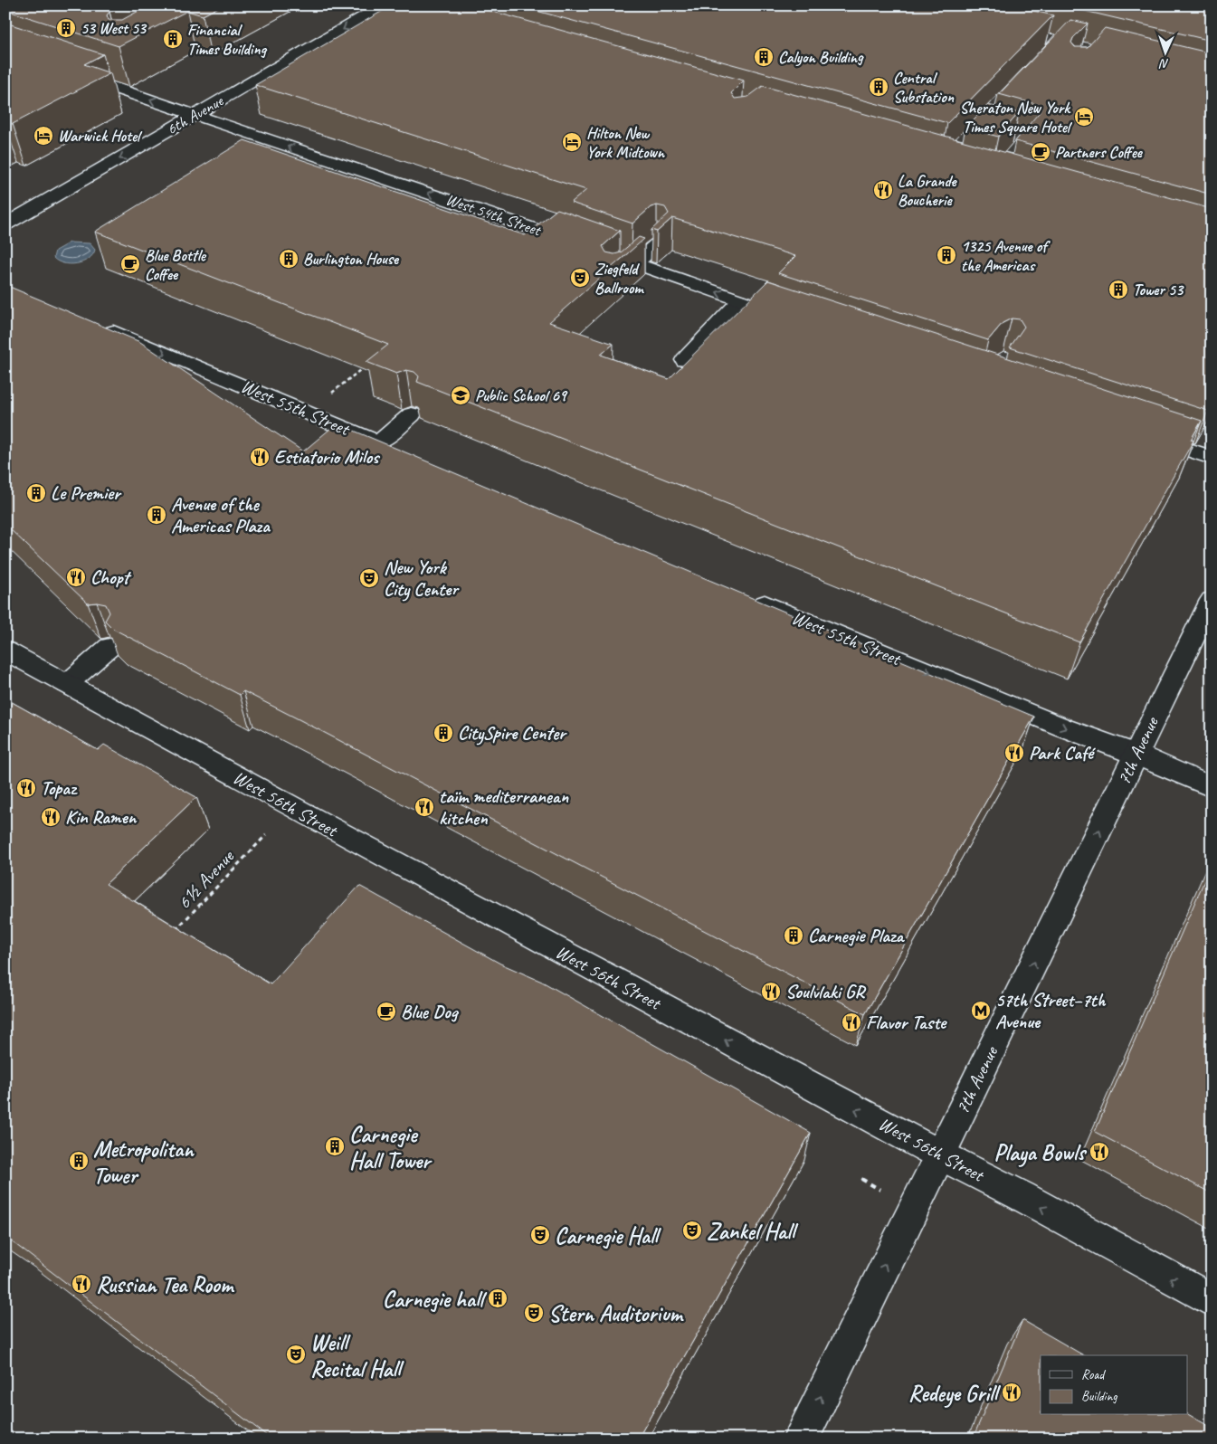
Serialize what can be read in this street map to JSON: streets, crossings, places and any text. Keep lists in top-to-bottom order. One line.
{"streets":{"main road":["6th Avenue","West 54th Street","West 55th Street","7th Avenue","West 56th Street"],"path":["6½ Avenue"]},"crossings":[["6th Avenue","West 54th Street"],["West 55th Street","7th Avenue"],["7th Avenue","West 56th Street"]],"one_way":["6th Avenue","West 54th Street","West 55th Street","7th Avenue","West 56th Street"],"places":{"building":["53 West 53","Financial Times Building","Calyon Building","Central Substation","1325 Avenue of the Americas","Burlington House","Tower 53","Le Premier","Avenue of the Americas Plaza","CitySpire Center","Carnegie Plaza","Carnegie Hall Tower","Metropolitan Tower","Carnegie hall"],"hotel":["Sheraton New York Times Square Hotel","Warwick Hotel","Hilton New York Midtown"],"cafe":["Partners Coffee","Blue Bottle Coffee","Blue Dog"],"restaurant":["La Grande Boucherie","Estiatorio Milos","Chopt","Park Café","Topaz","taïm mediterranean kitchen","Kin Ramen","Soulvlaki GR","Flavor Taste","Playa Bowls","Russian Tea Room","Redeye Grill"],"theatre":["Ziegfeld Ballroom","New York City Center","Zankel Hall","Carnegie Hall","Stern Auditorium","Weill Recital Hall"],"school or university":["Public School 69"],"metro station":["57th Street–7th Avenue"]},"legend":["Road","Building"],"north":"bottom"}
